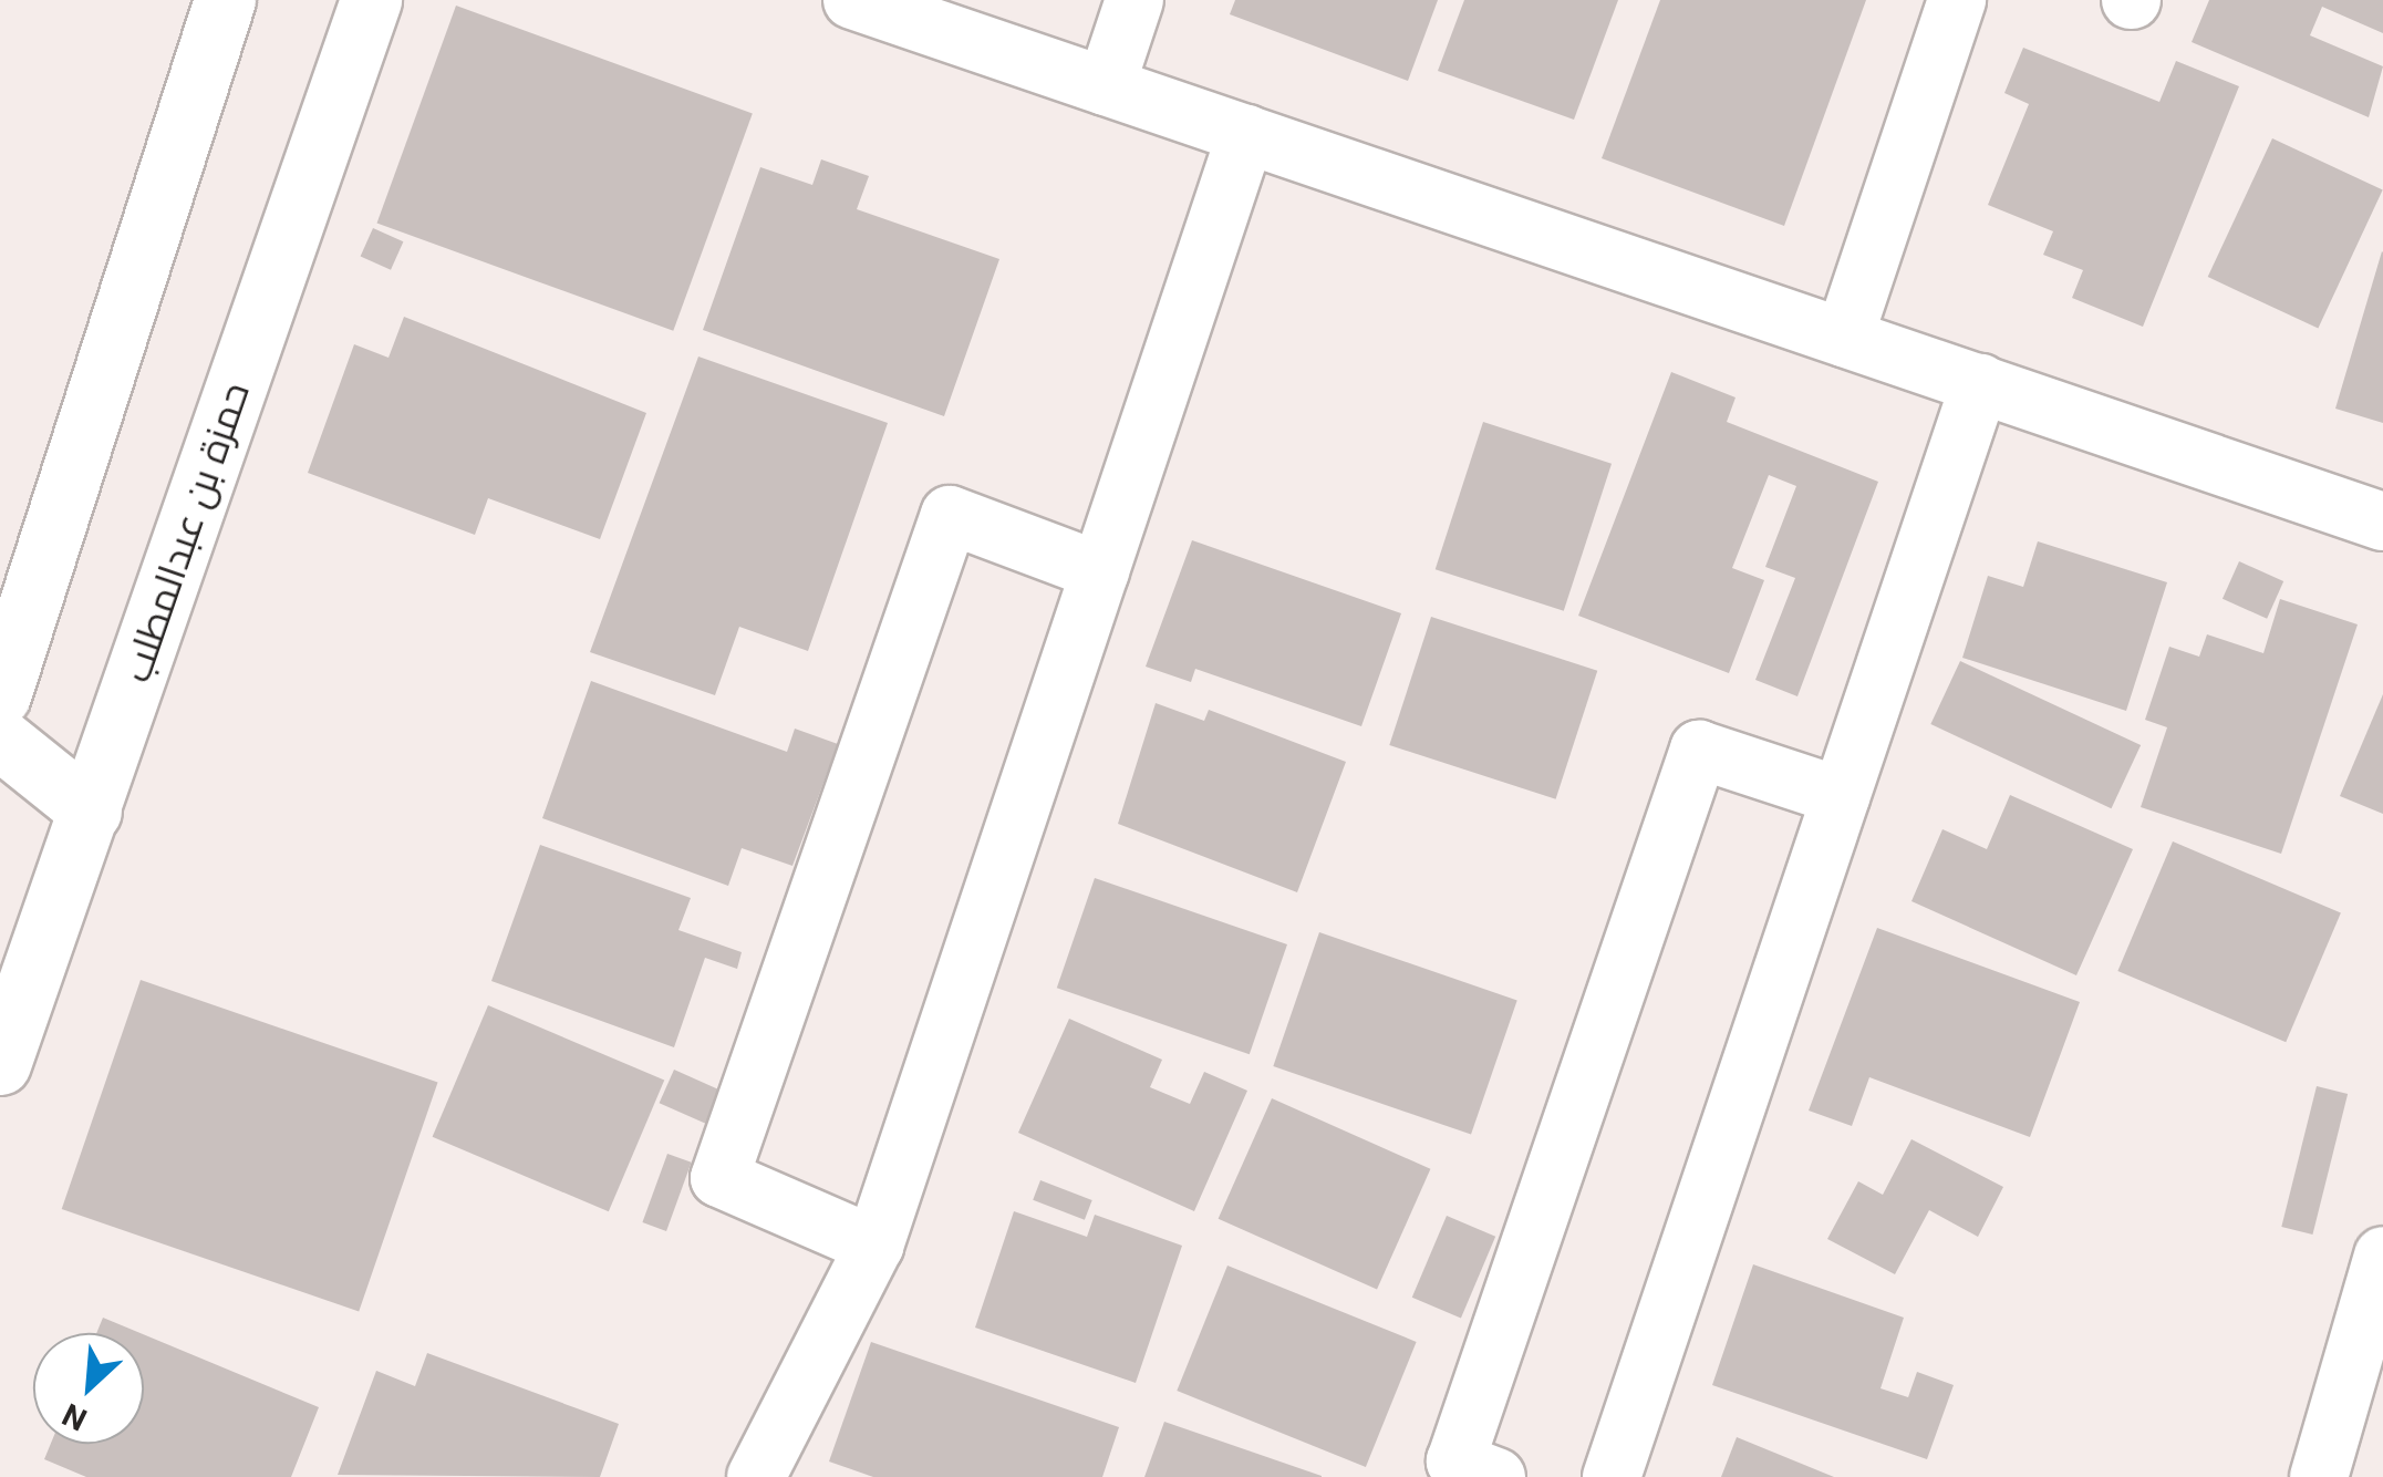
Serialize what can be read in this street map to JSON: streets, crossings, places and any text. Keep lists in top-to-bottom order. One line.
{"streets":{"street":["حمزة بن عبدالمطلب"]},"north":"bottom left"}
